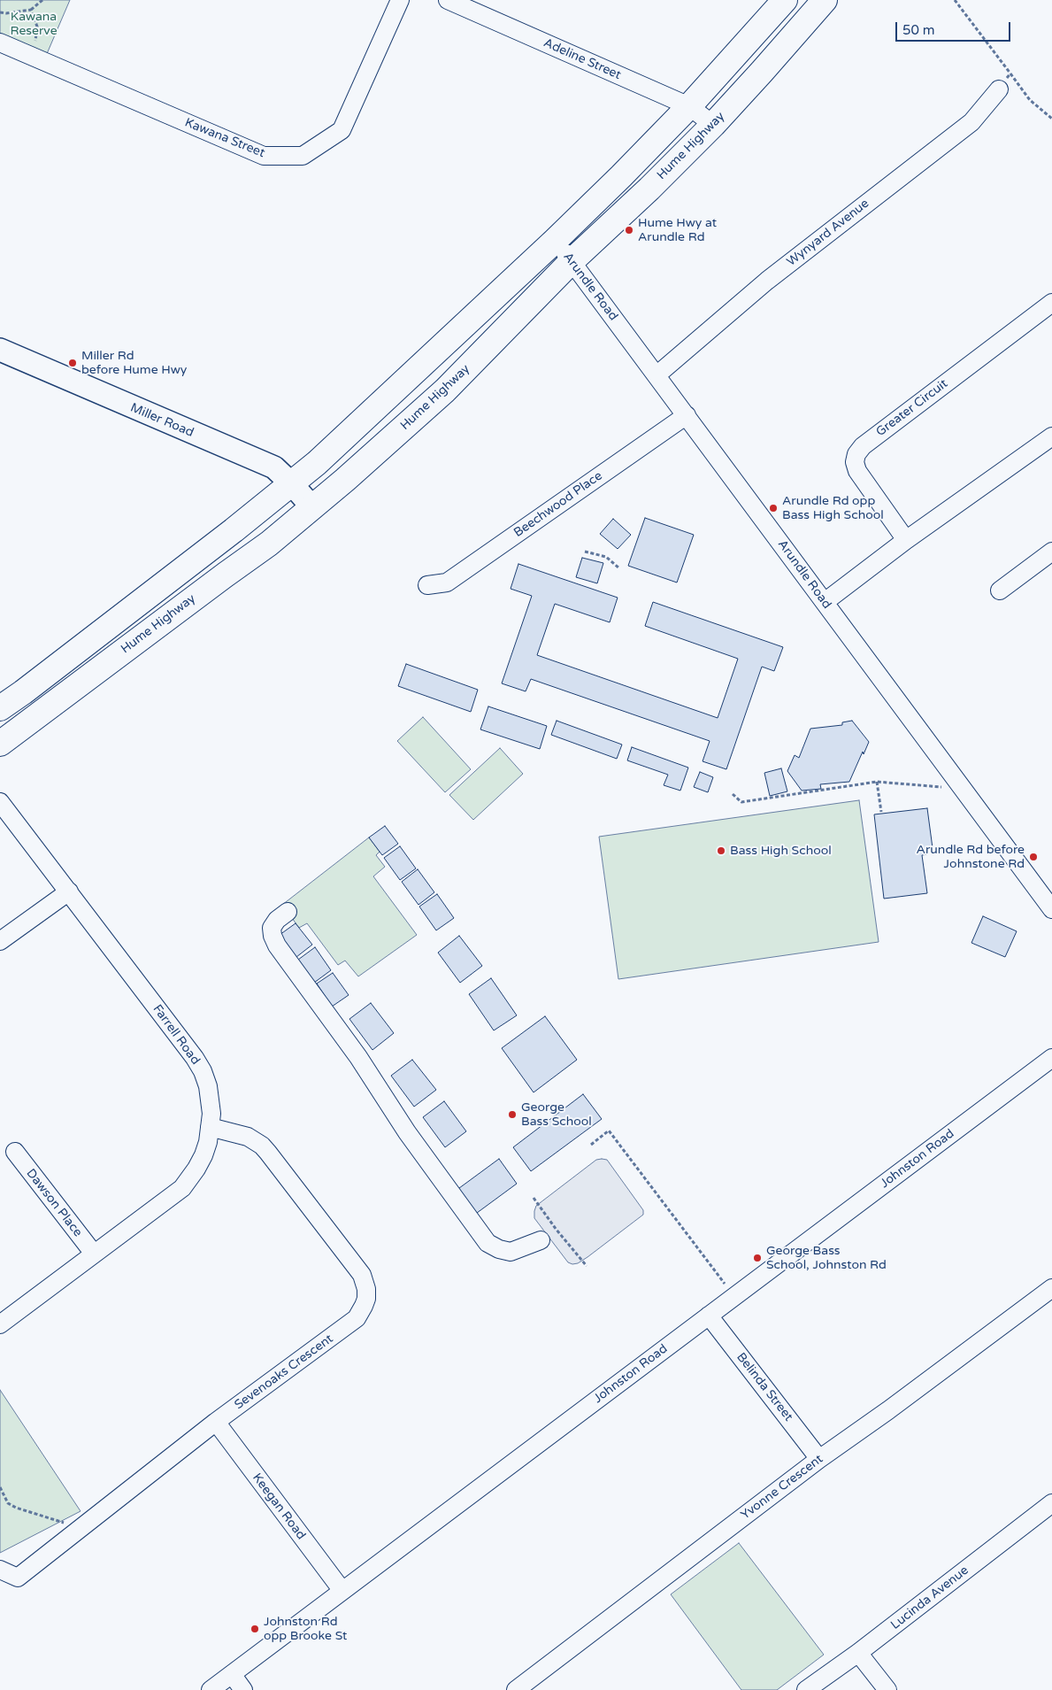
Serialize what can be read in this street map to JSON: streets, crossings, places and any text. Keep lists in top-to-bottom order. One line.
{"streets":{"highway":["Hume Highway"],"main road":["Miller Road"],"street":["Adeline Street","Kawana Street","Wynyard Avenue","Arundle Road","Greater Circuit","Beechwood Place","Farrell Road","Johnston Road","Dawson Place","Sevenoaks Crescent","Belinda Street","Yvonne Crescent","Keegan Road","Lucinda Avenue"]},"crossings":[["Adeline Street","Hume Highway"],["Hume Highway","Arundle Road"],["Hume Highway","Miller Road"],["Wynyard Avenue","Arundle Road"],["Arundle Road","Beechwood Place"],["Farrell Road","Dawson Place"],["Farrell Road","Sevenoaks Crescent"],["Johnston Road","Belinda Street"],["Johnston Road","Keegan Road"],["Sevenoaks Crescent","Keegan Road"],["Belinda Street","Yvonne Crescent"]],"parks":["Kawana Reserve"],"places":["Hume Hwy at Arundle Rd","Miller Rd before Hume Hwy","Arundle Rd opp Bass High School","Bass High School","Arundle Rd before Johnstone Rd","George Bass School","George Bass School, Johnston Rd","Johnston Rd opp Brooke St"],"scale_bar":"50 m"}
